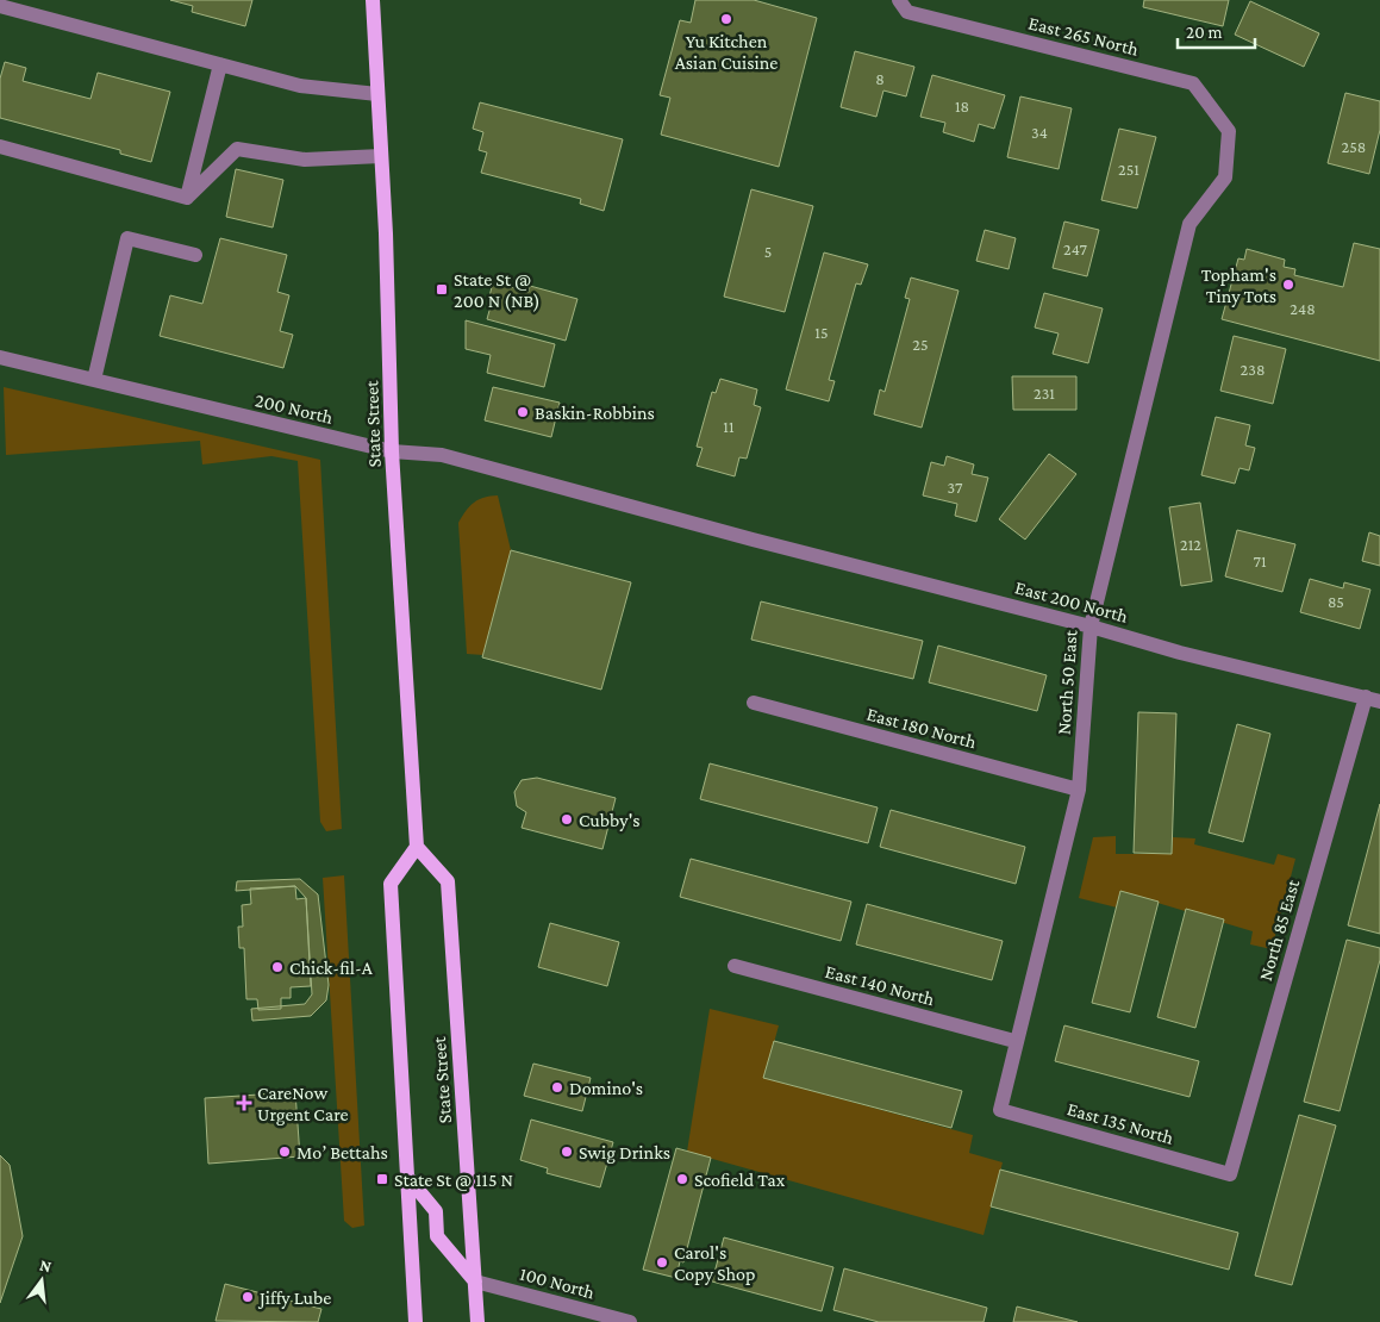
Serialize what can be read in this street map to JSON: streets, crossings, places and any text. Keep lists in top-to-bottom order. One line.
{"streets":{"main road":["State Street"],"street":["East 265 North","200 North","East 200 North","North 50 East","East 180 North","North 85 East","East 140 North","East 135 North","100 North"]},"crossings":[["East 265 North","North 50 East"],["200 North","State Street"],["200 North","East 200 North"],["State Street","100 North"],["East 200 North","North 50 East"],["East 200 North","North 85 East"],["North 50 East","East 180 North"],["North 50 East","East 140 North"],["North 50 East","East 135 North"],["North 85 East","East 135 North"]],"places":{"other":["Yu Kitchen Asian Cuisine","Topham's Tiny Tots","Baskin-Robbins","Cubby's","Chick-fil-A","Domino's","Mo’ Bettahs","Swig Drinks","Scofield Tax","Carol's Copy Shop","Jiffy Lube"],"transit":["State St @ 200 N (NB)","State St @ 115 N"],"health":["CareNow Urgent Care"]},"house_numbers":["8","18","34","258","251","247","5","248","15","25","238","231","11","37","212","71","85"],"scale_bar":"20 m","north":"top"}
